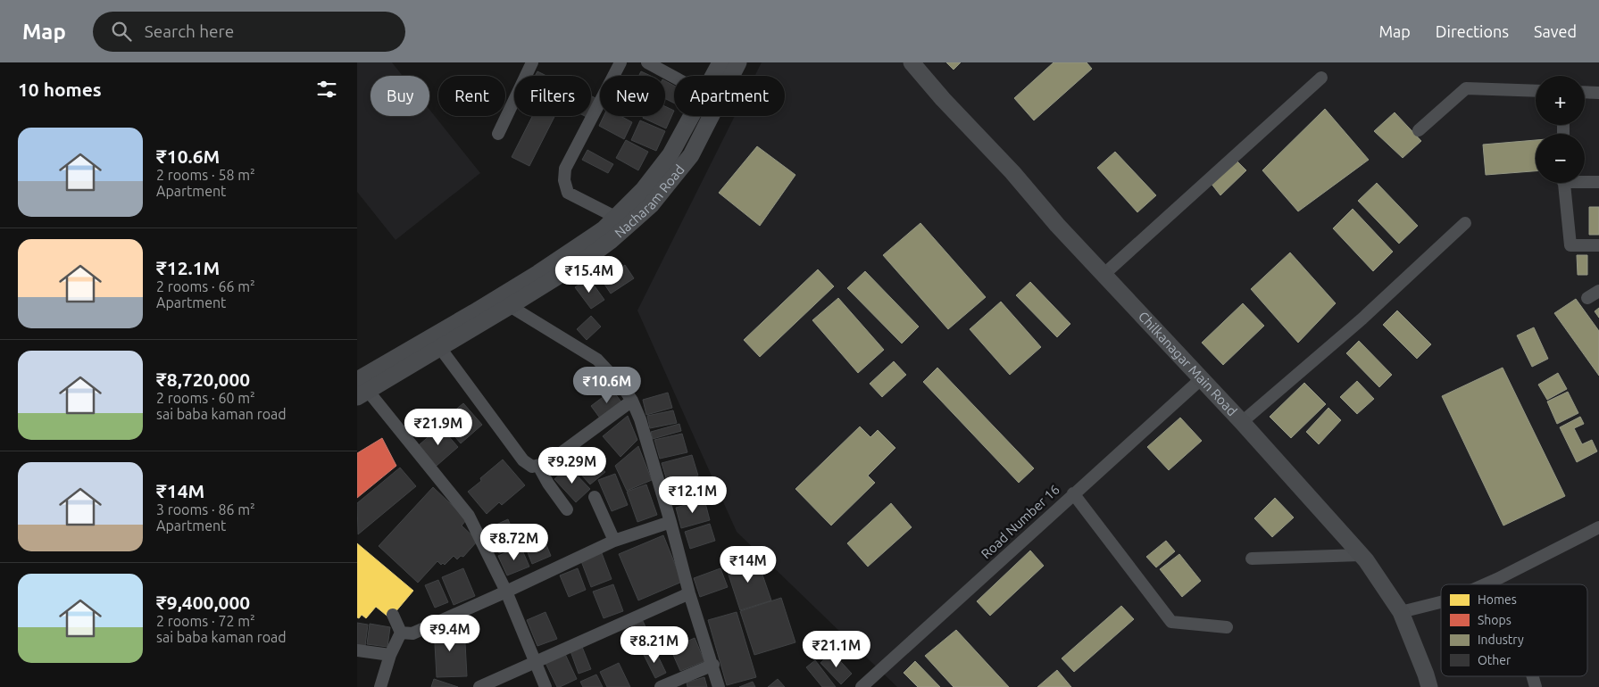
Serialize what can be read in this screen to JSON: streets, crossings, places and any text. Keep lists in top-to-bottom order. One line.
{"streets":{"main road":["Nacharam Road","Chilkanagar Main Road"],"street":["Road Number 16"]},"crossings":[["Chilkanagar Main Road","Road Number 16"]],"legend":["Homes","Shops","Industry","Other"],"page":{"header":"Map","search":"Search here","nav":["Map","Directions","Saved"],"heading":"10 homes","map_buttons":["+","−"],"chip":["Buy","Rent","Filters","New","Apartment"],"list":[{"name":"₹10.6M","note":"2 rooms · 58 m² · Apartment"},{"name":"₹12.1M","note":"2 rooms · 66 m² · Apartment"},{"name":"₹8,720,000","note":"2 rooms · 60 m² · sai baba kaman road"},{"name":"₹14M","note":"3 rooms · 86 m² · Apartment"},{"name":"₹9,400,000","note":"2 rooms · 72 m² · sai baba kaman road"}],"price":["₹15.4M","₹10.6M","₹21.9M","₹9.29M","₹12.1M","₹8.72M","₹14M","₹9.4M","₹8.21M","₹21.1M"]}}
